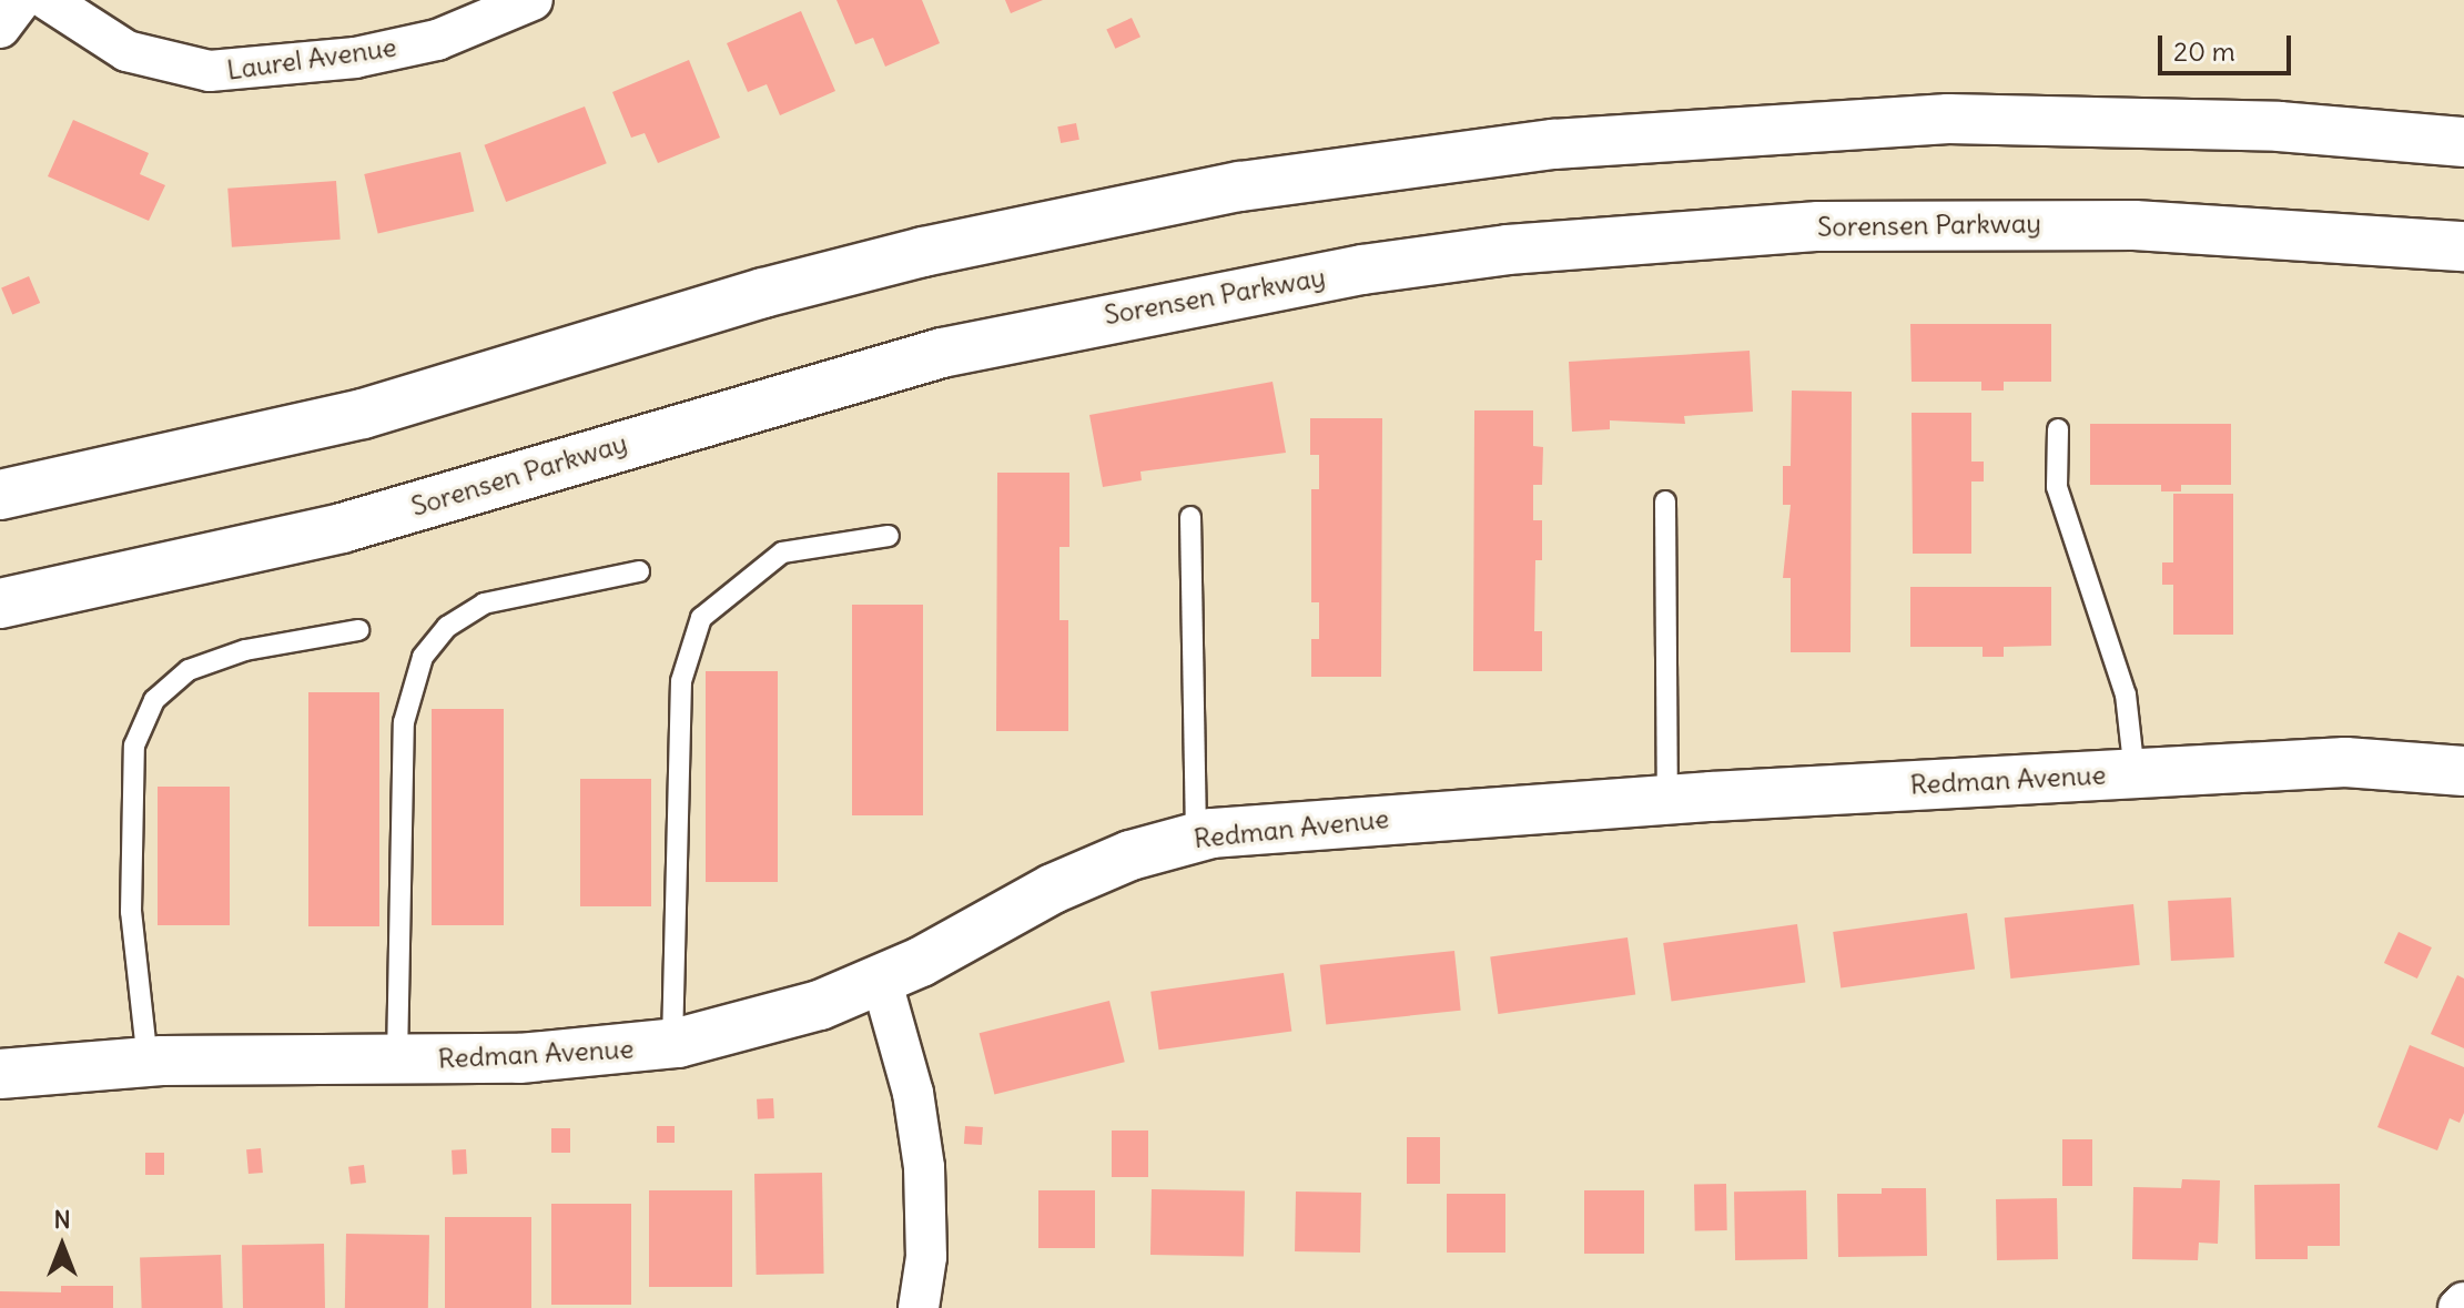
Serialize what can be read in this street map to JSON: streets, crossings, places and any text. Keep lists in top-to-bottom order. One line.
{"streets":{"main road":["Sorensen Parkway","Redman Avenue"],"street":["Laurel Avenue"]},"scale_bar":"20 m","north":"top"}
